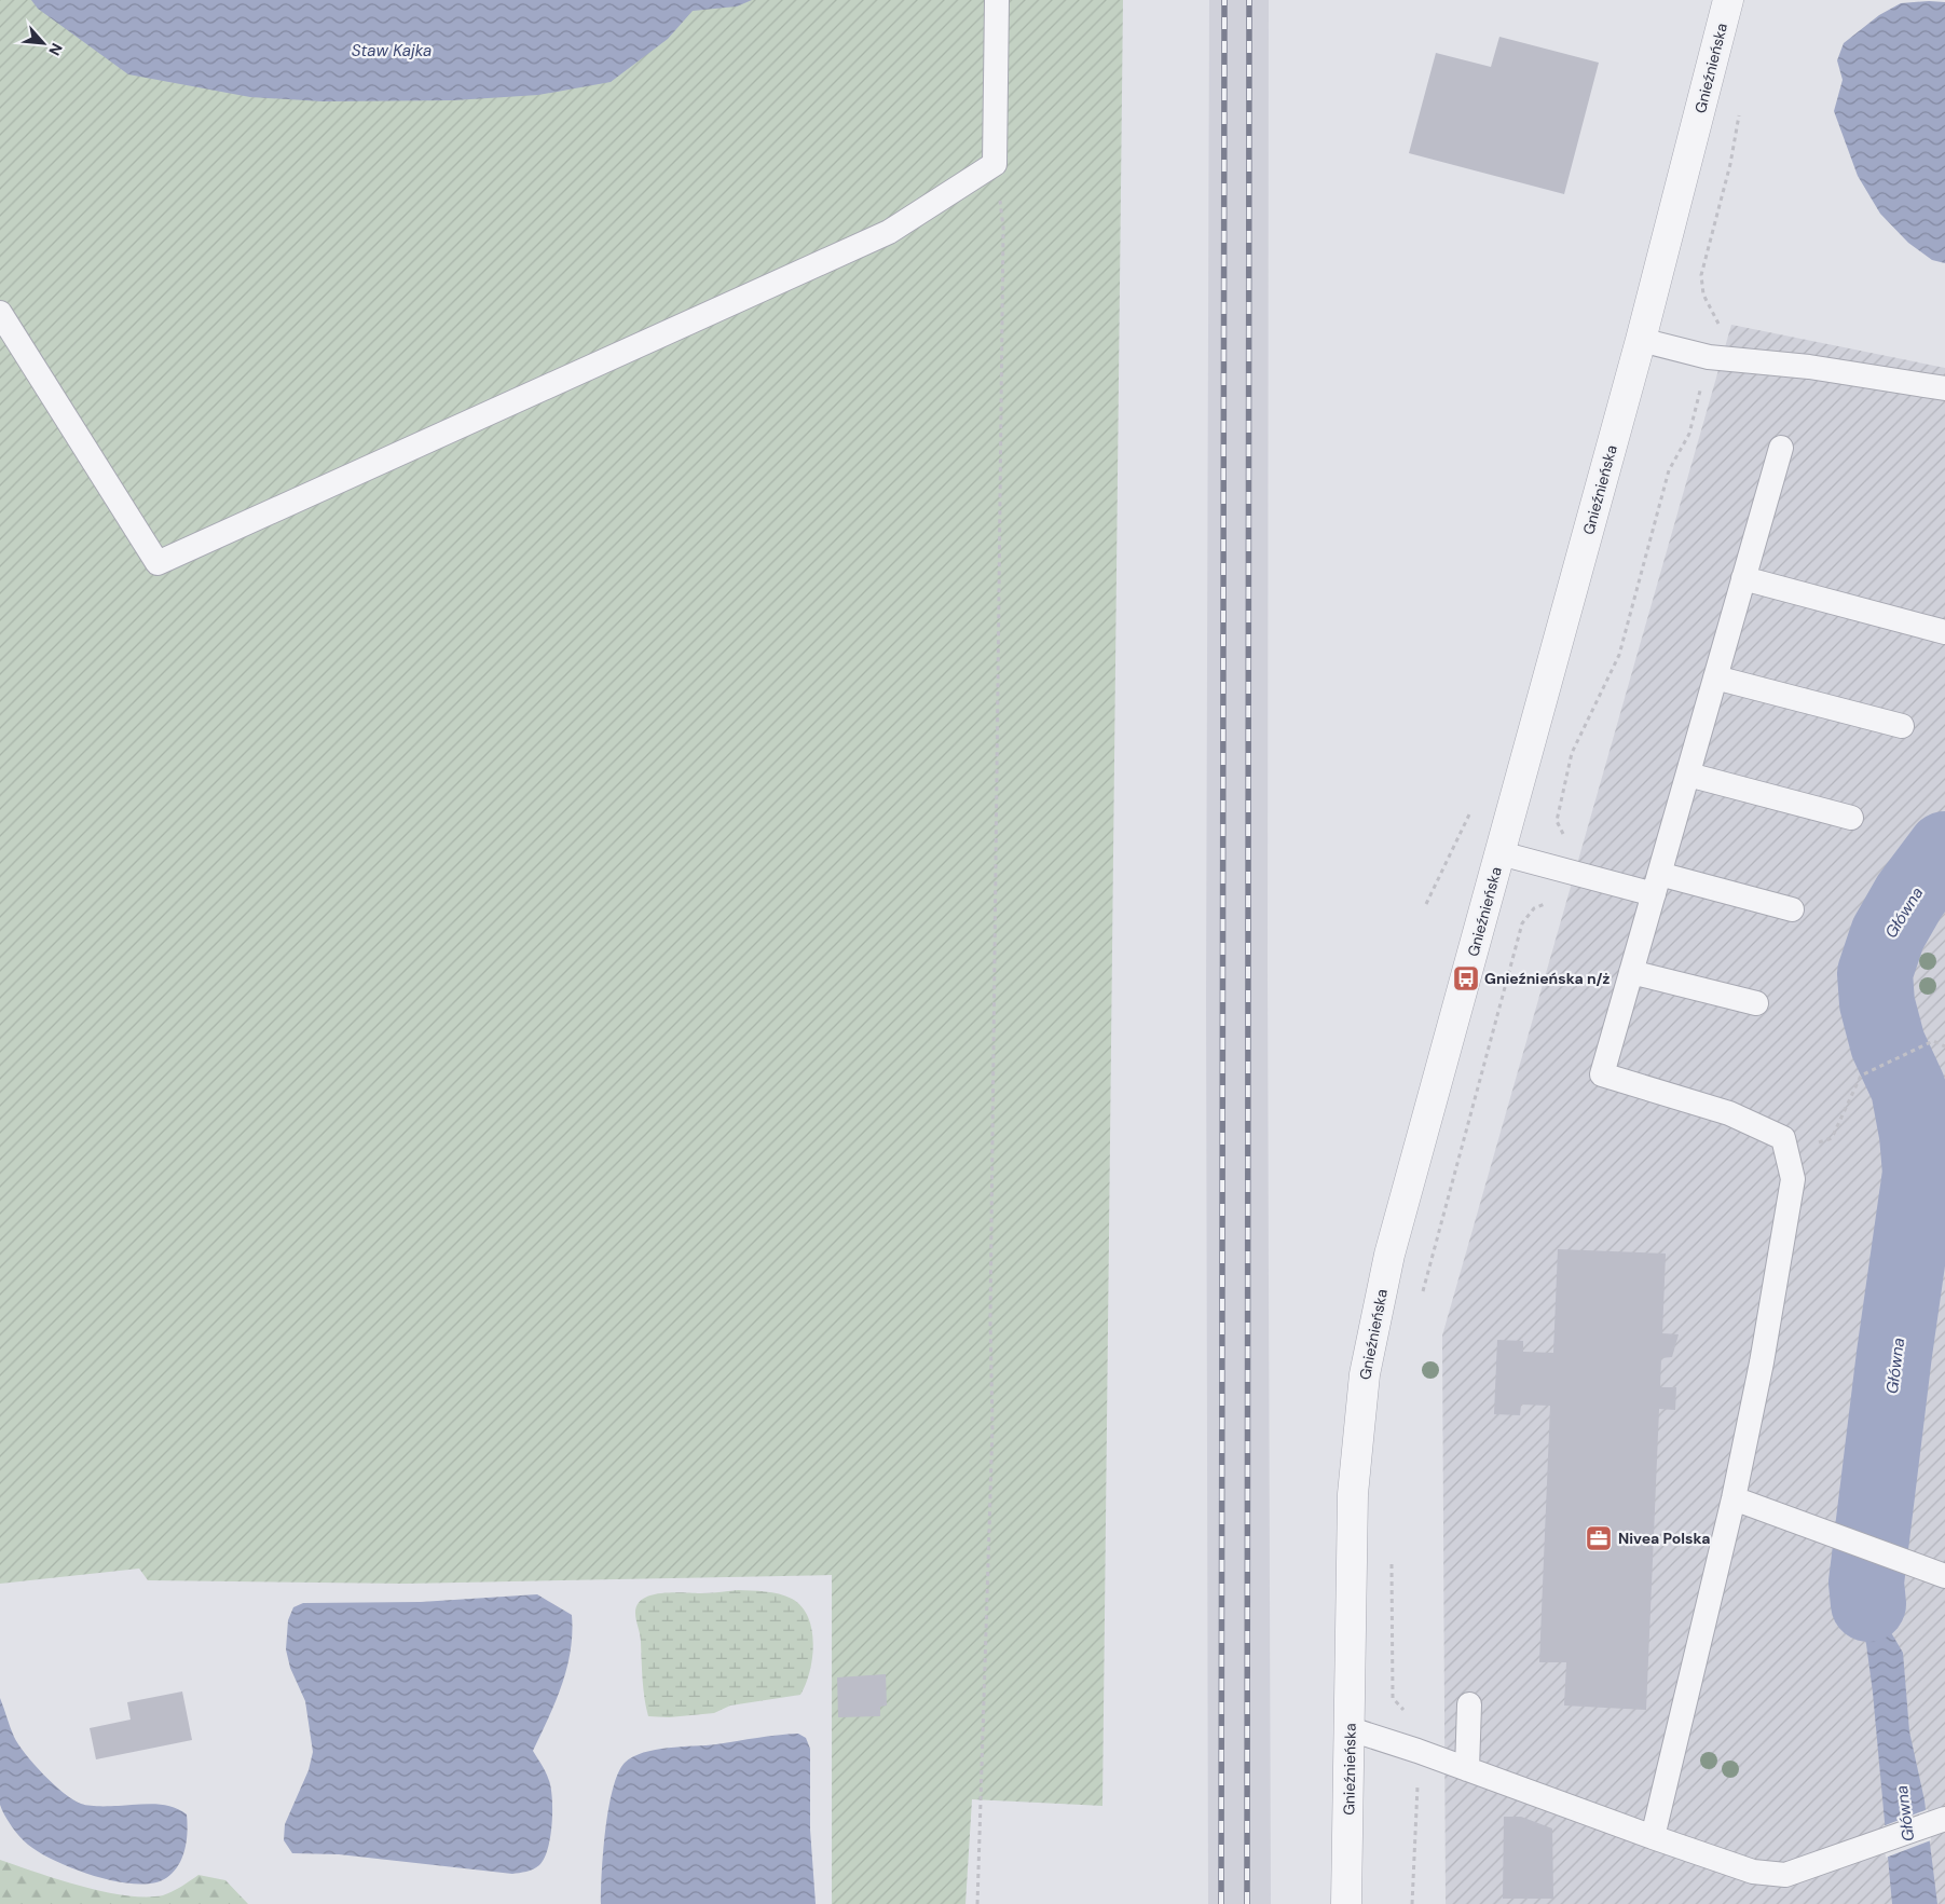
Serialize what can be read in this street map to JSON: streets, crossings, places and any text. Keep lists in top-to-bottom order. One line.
{"streets":{"street":["Gnieźnieńska"]},"water":["Staw Kajka","Główna"],"places":{"bus stop":["Gnieźnieńska n/ż"],"office":["Nivea Polska"]},"north":"bottom right"}
